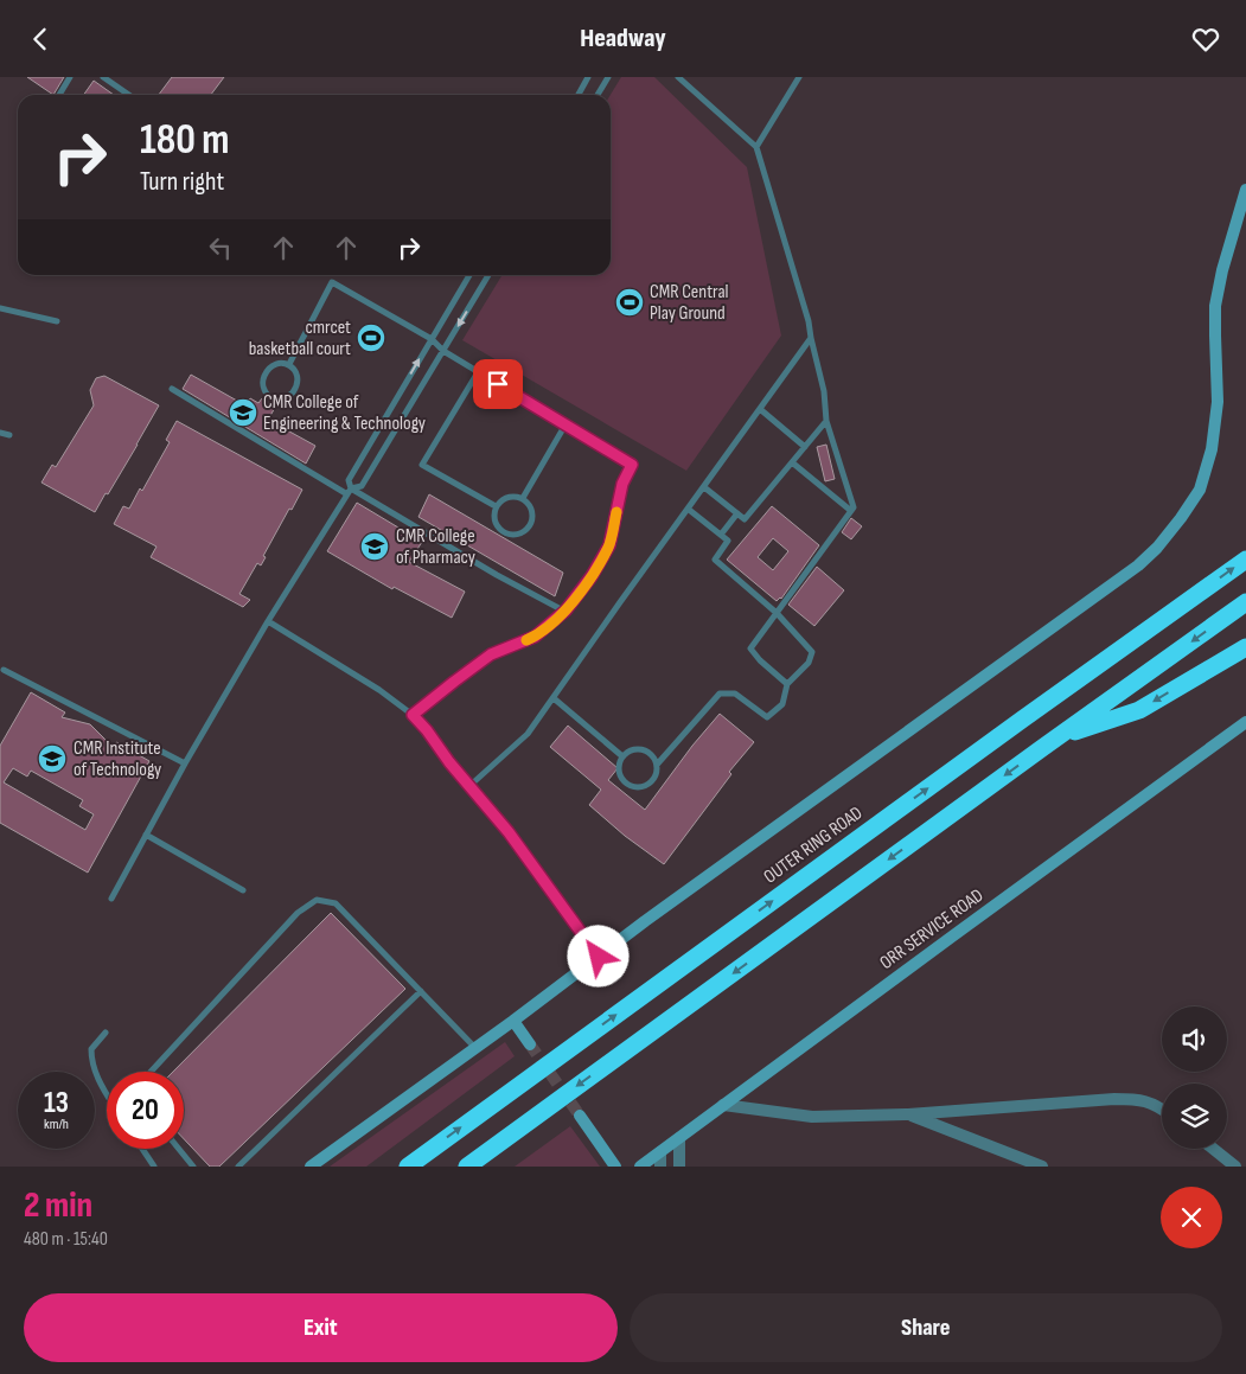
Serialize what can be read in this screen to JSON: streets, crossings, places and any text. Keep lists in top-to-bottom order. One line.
{"streets":{"highway":["OUTER RING ROAD"],"main road":["ORR SERVICE ROAD"]},"places":{"sports":["CMR Central Play Ground","cmrcet basketball court"],"school or university":["CMR College of Engineering & Technology","CMR College of Pharmacy","CMR Institute of Technology"]},"page":{"header":"Headway","turn":["180 m","Turn right"],"speed":"13 km/h","limit":"20","heading":["2 min","480 m · 15:40"],"buttons":["Exit","Share"]}}
